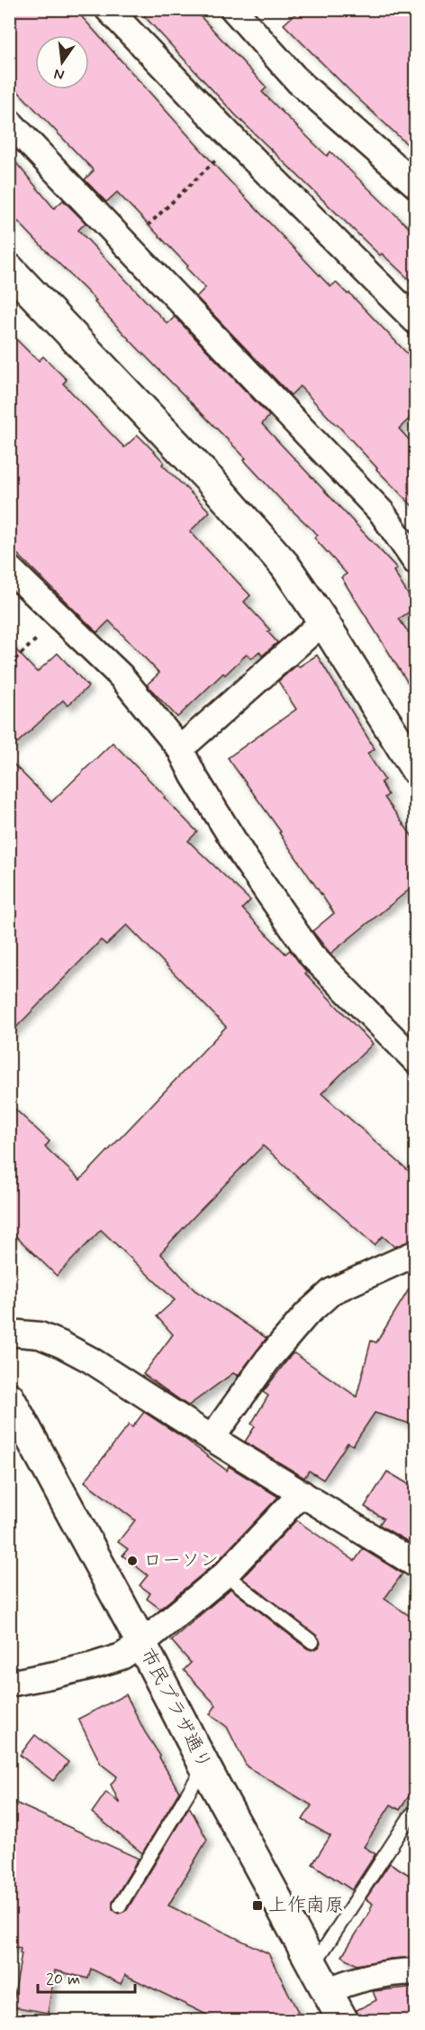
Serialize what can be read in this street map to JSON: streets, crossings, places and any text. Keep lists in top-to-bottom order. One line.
{"streets":{"street":["市民プラザ通り"]},"places":{"other":["ローソン"],"transit":["上作南原"]},"scale_bar":"20 m","north":"bottom"}
